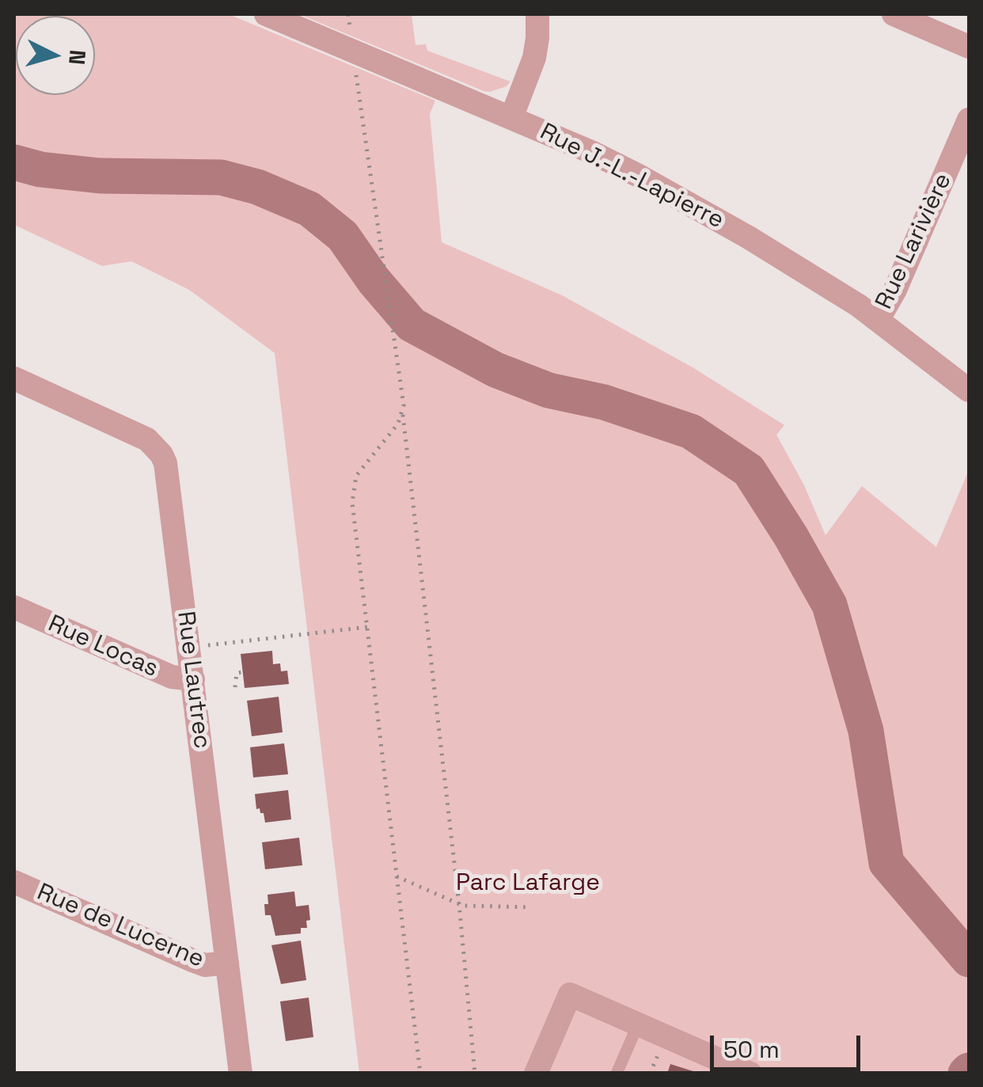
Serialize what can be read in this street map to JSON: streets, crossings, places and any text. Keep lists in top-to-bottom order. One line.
{"streets":{"street":["Rue J.-L.-Lapierre","Rue Larivière","Rue Locas","Rue Lautrec","Rue de Lucerne"]},"crossings":[["Rue J.-L.-Lapierre","Rue Larivière"],["Rue Locas","Rue Lautrec"],["Rue Lautrec","Rue de Lucerne"]],"parks":["Parc Lafarge"],"scale_bar":"50 m","north":"right"}
